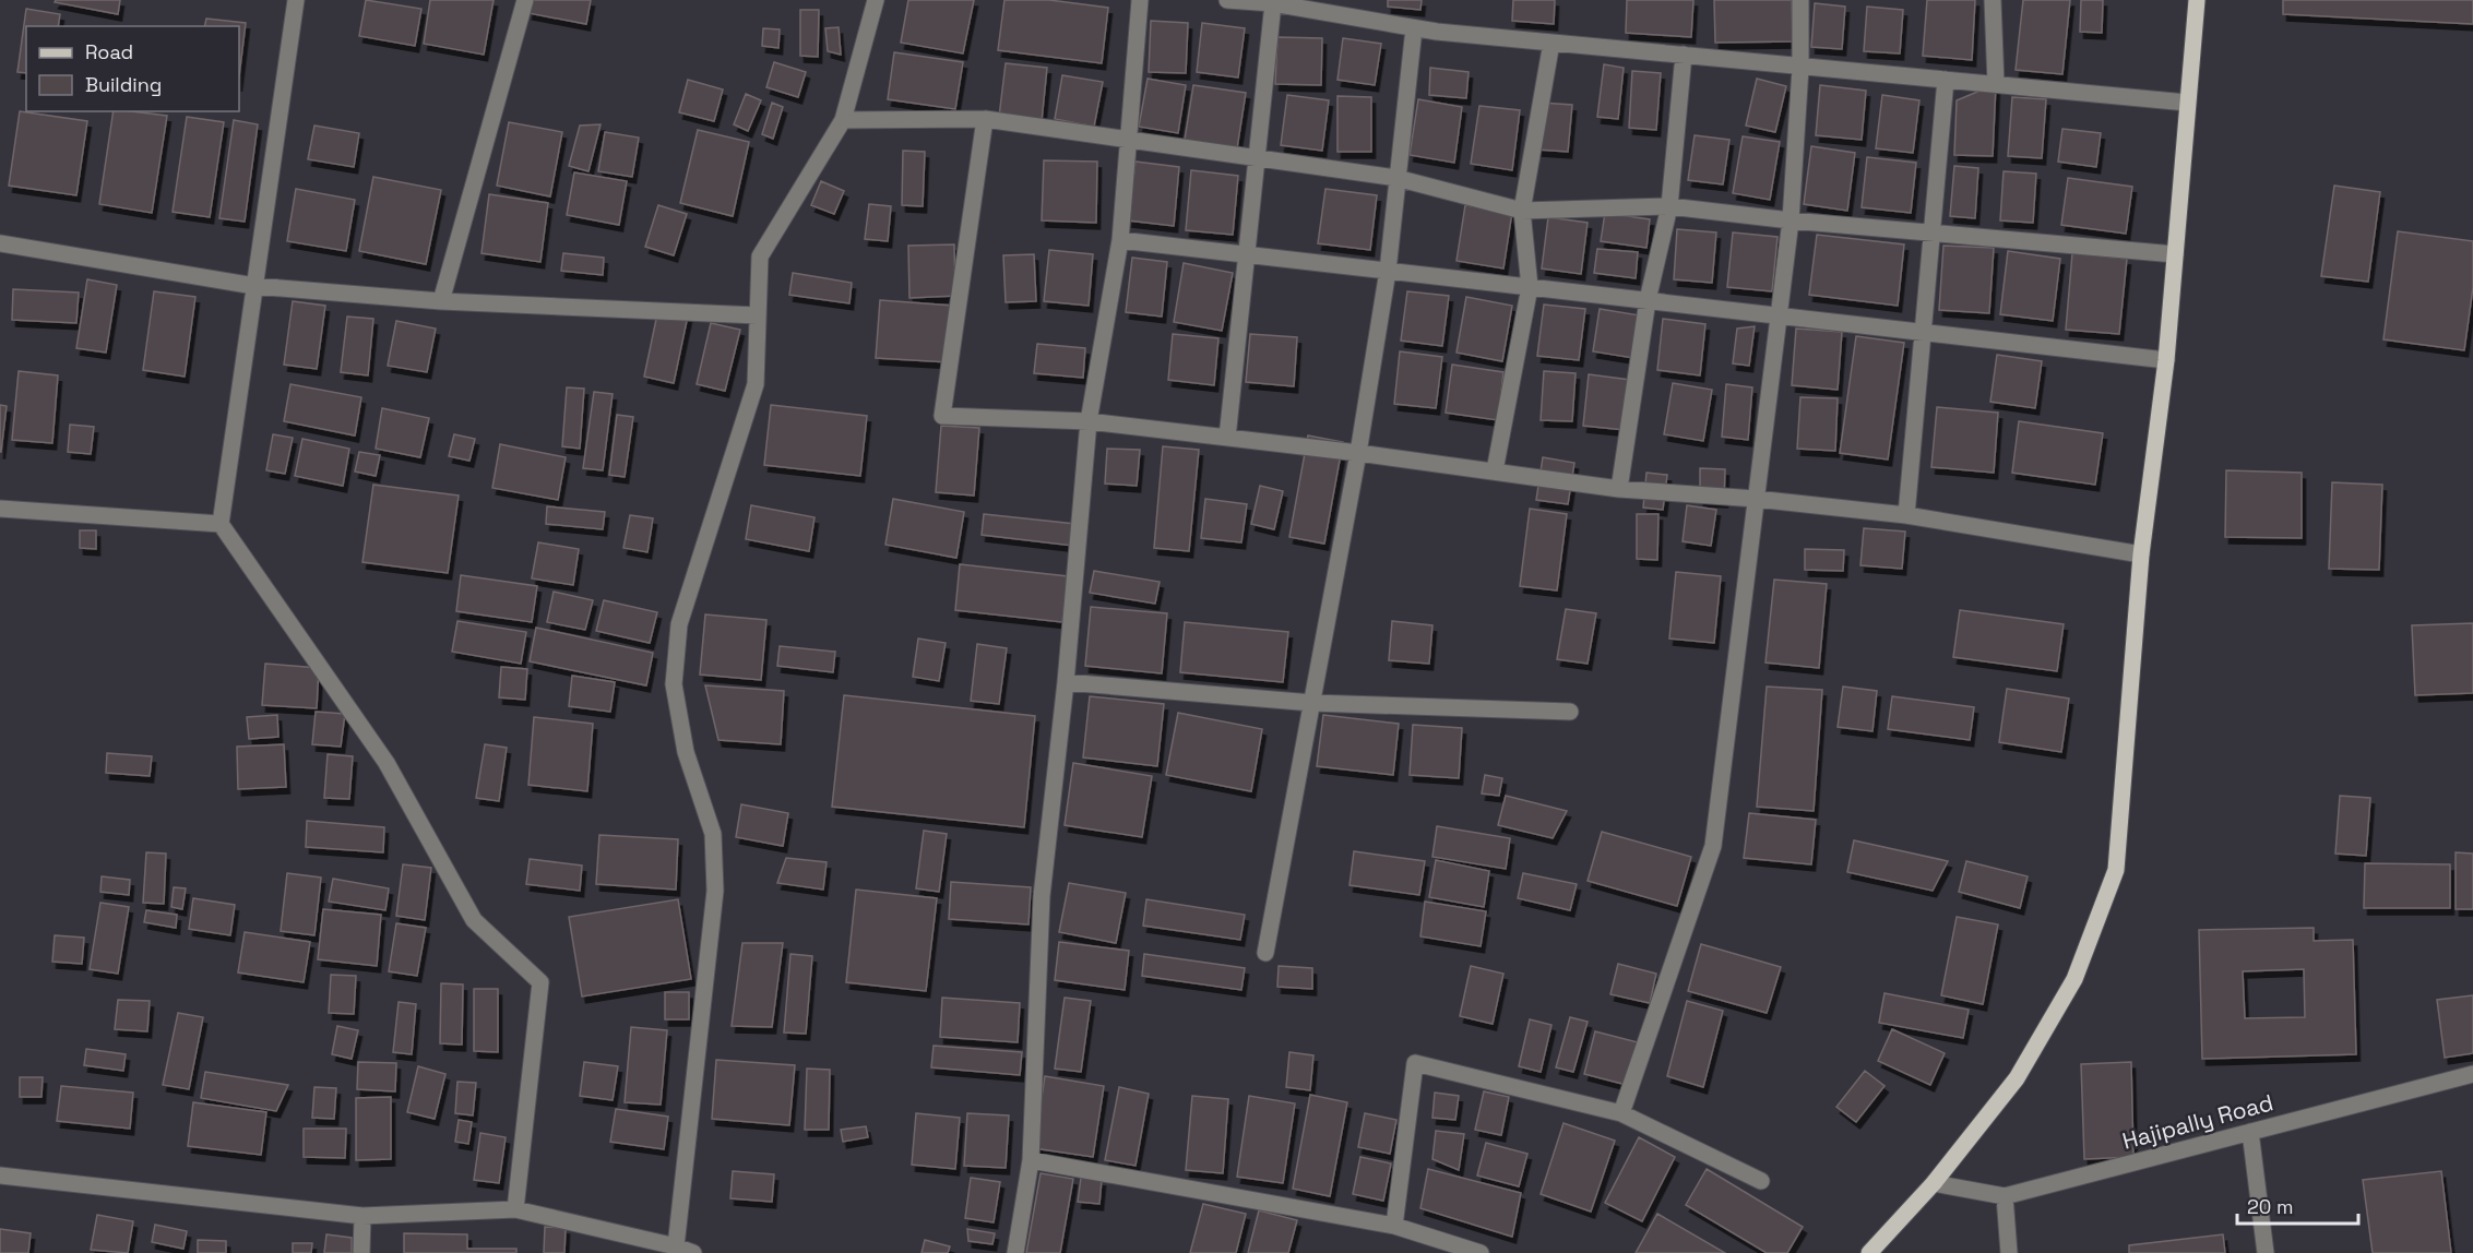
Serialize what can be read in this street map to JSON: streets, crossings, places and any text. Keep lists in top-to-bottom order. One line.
{"streets":{"street":["Hajipally Road"]},"legend":["Road","Building"],"scale_bar":"20 m"}
